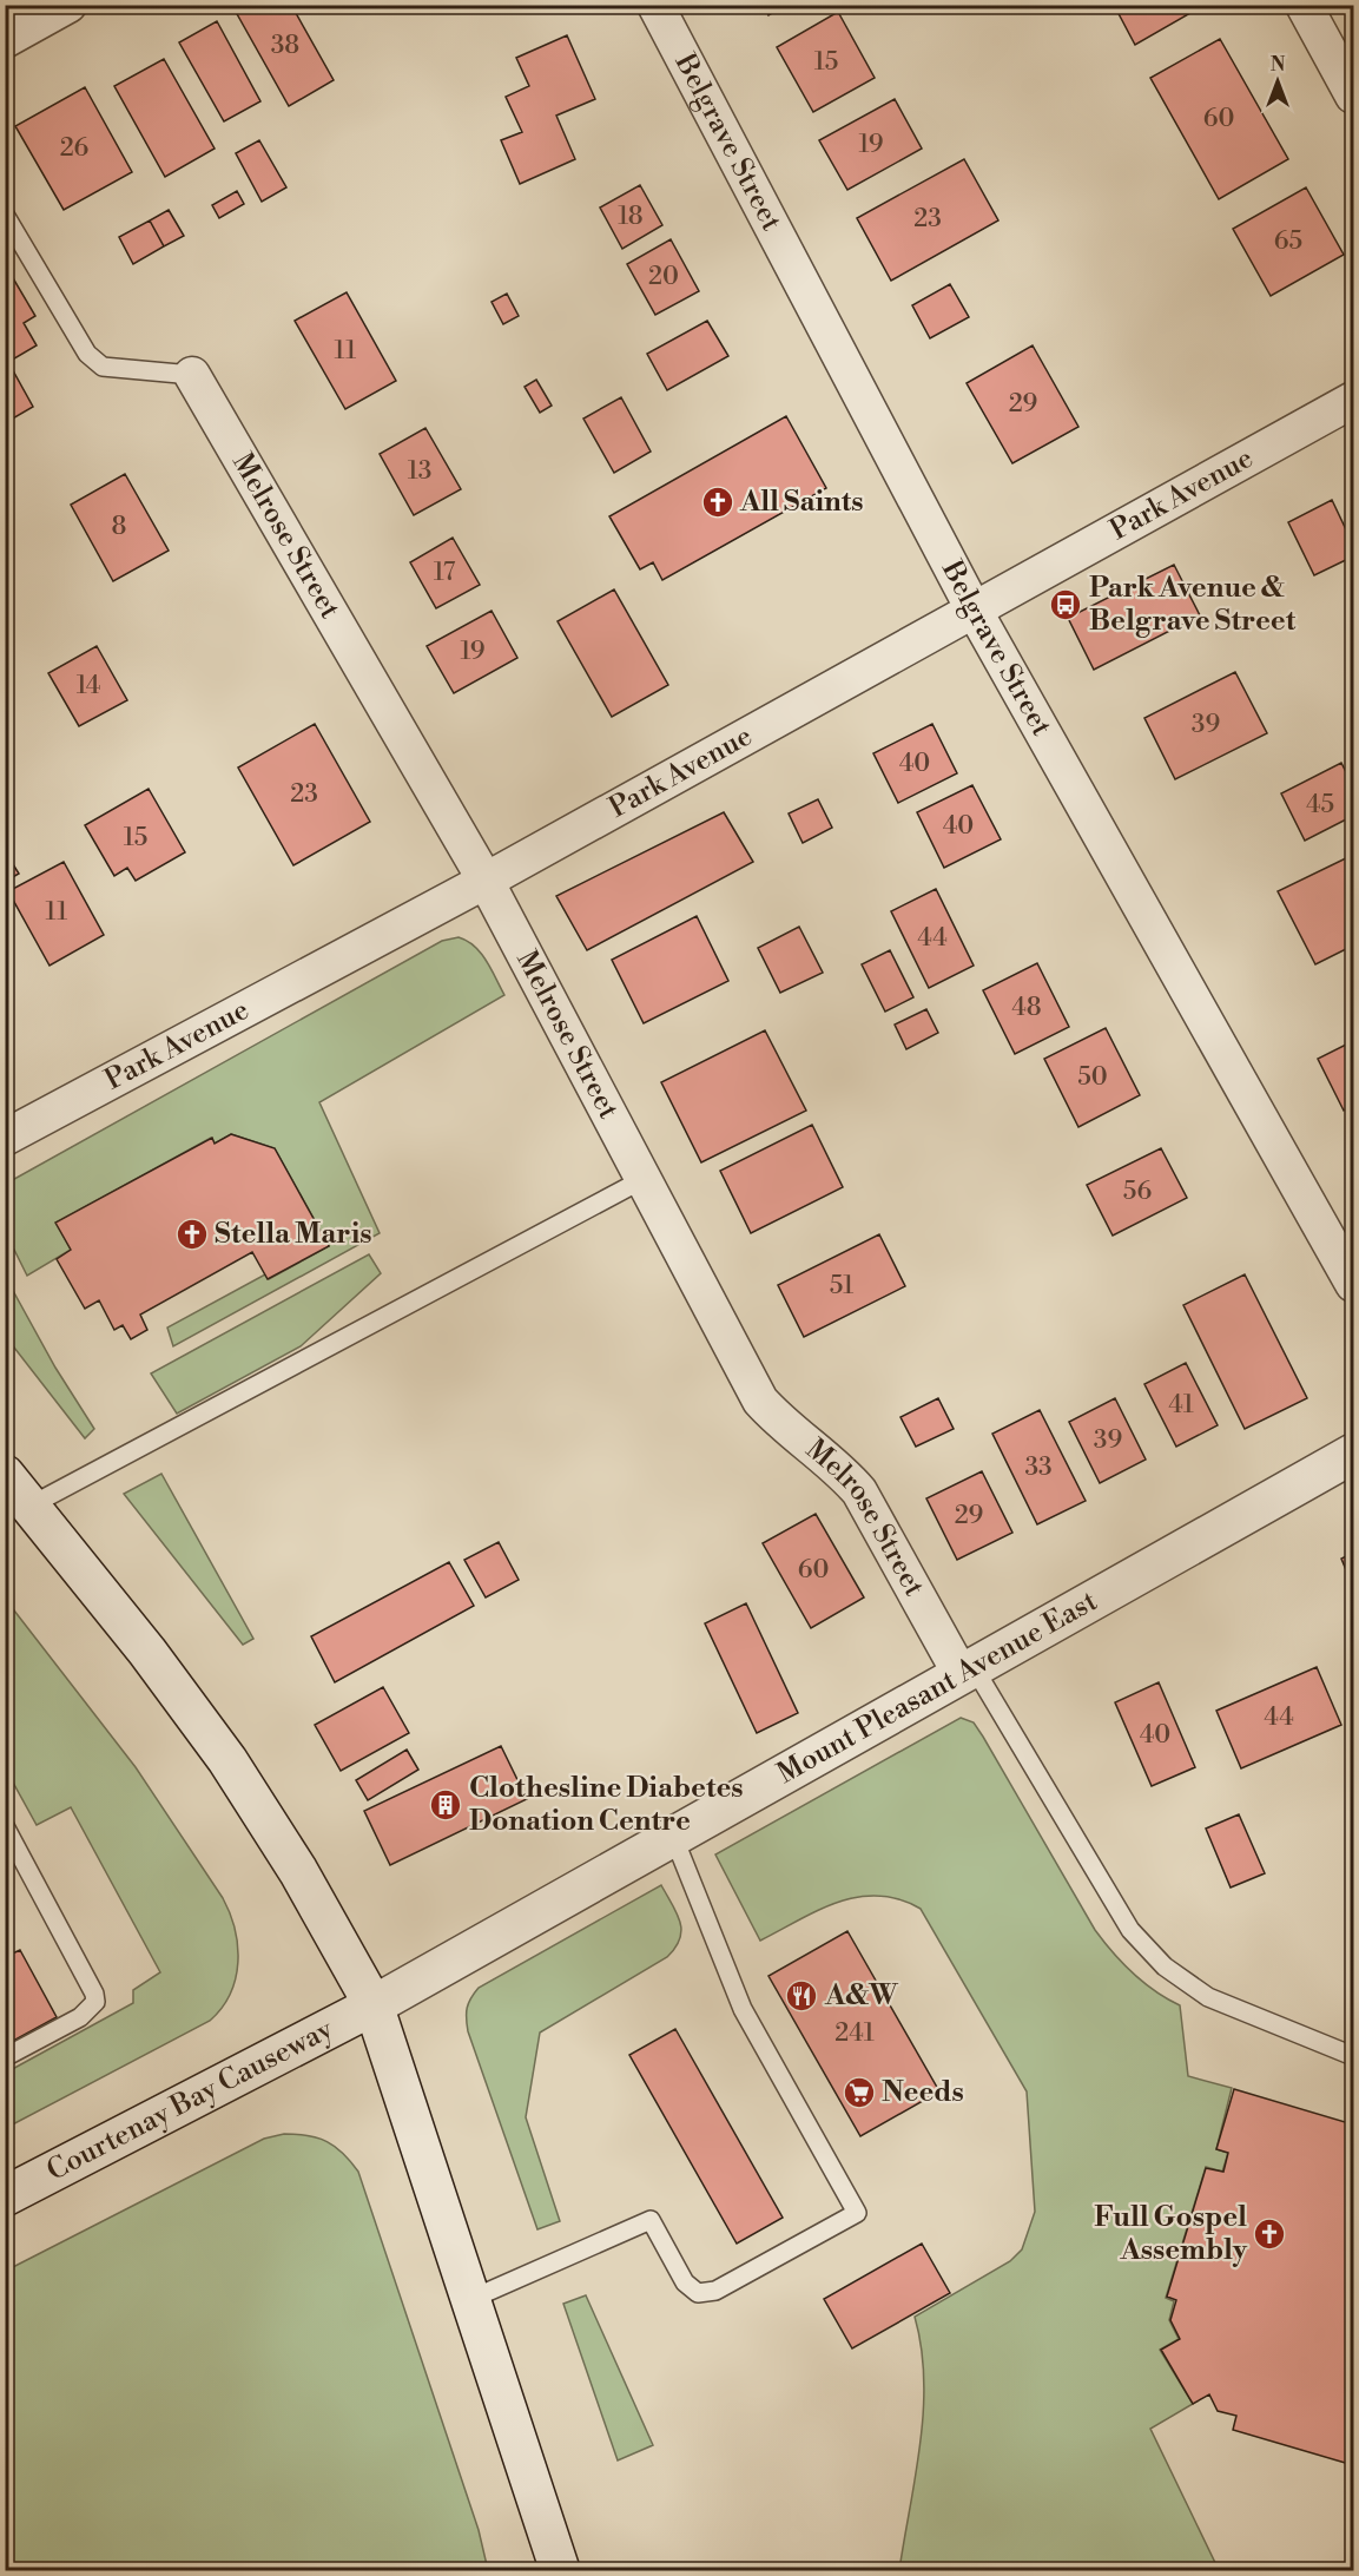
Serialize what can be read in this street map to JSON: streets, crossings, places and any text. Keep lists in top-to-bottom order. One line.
{"streets":{"main road":["Mount Pleasant Avenue East","Courtenay Bay Causeway"],"street":["Belgrave Street","Park Avenue","Melrose Street"]},"crossings":[["Belgrave Street","Park Avenue"],["Park Avenue","Melrose Street"],["Melrose Street","Mount Pleasant Avenue East"],["Mount Pleasant Avenue East","Courtenay Bay Causeway"]],"places":{"church":["All Saints","Stella Maris","Full Gospel Assembly"],"bus stop":["Park Avenue & Belgrave Street"],"building":["Clothesline Diabetes Donation Centre"],"restaurant":["A&W"],"supermarket":["Needs"]},"house_numbers":["38","15","60","19","26","18","23","65","20","11","29","13","8","17","19","14","39","40","23","45","40","15","11","44","48","50","56","51","41","39","33","29","60","44","40","241"],"north":"top"}
